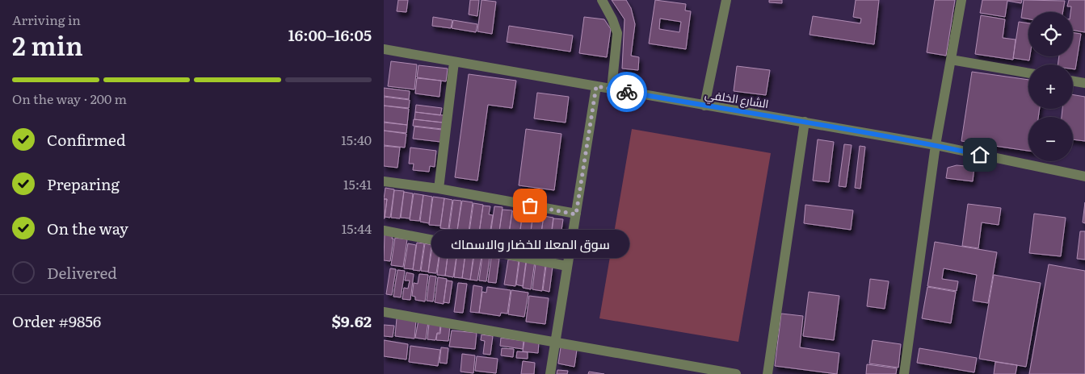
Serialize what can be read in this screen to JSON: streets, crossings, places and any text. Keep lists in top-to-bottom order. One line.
{"streets":{"street":["الشارع الخلفي"]},"places":["سوق المعلا للخضار والاسماك"],"page":{"heading":["2 min","Arriving in","16:00–16:05"],"panel":["Order #9856","$9.62"],"map_buttons":["+","−"],"bar":"On the way · 200 m","list":[["Confirmed","15:40"],["Preparing","15:41"],["On the way","15:44"],"Delivered"],"bubble":"سوق المعلا للخضار والاسماك"}}
